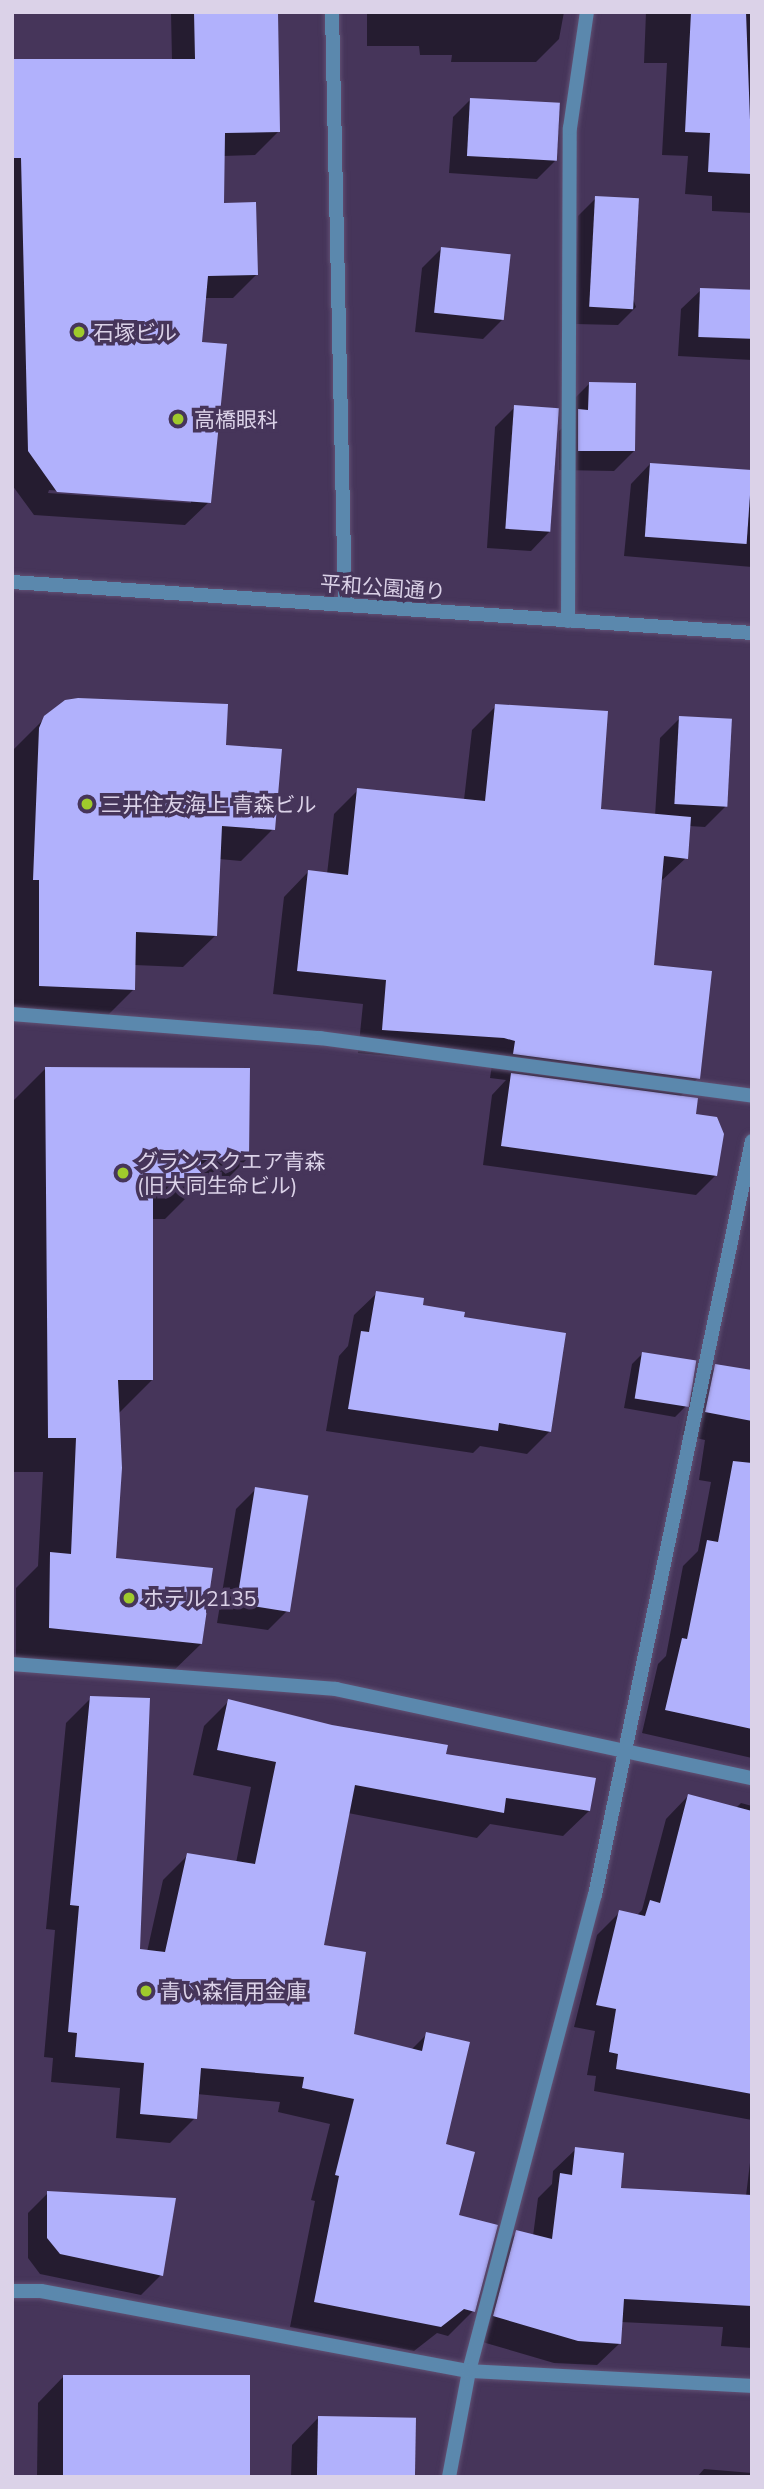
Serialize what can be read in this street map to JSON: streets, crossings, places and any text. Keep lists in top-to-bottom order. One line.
{"streets":{"street":["平和公園通り"]},"places":["石塚ビル","高橋眼科","三井住友海上 青森ビル","グランスクエア青森 (旧大同生命ビル)","ホテル2135","青い森信用金庫"]}
